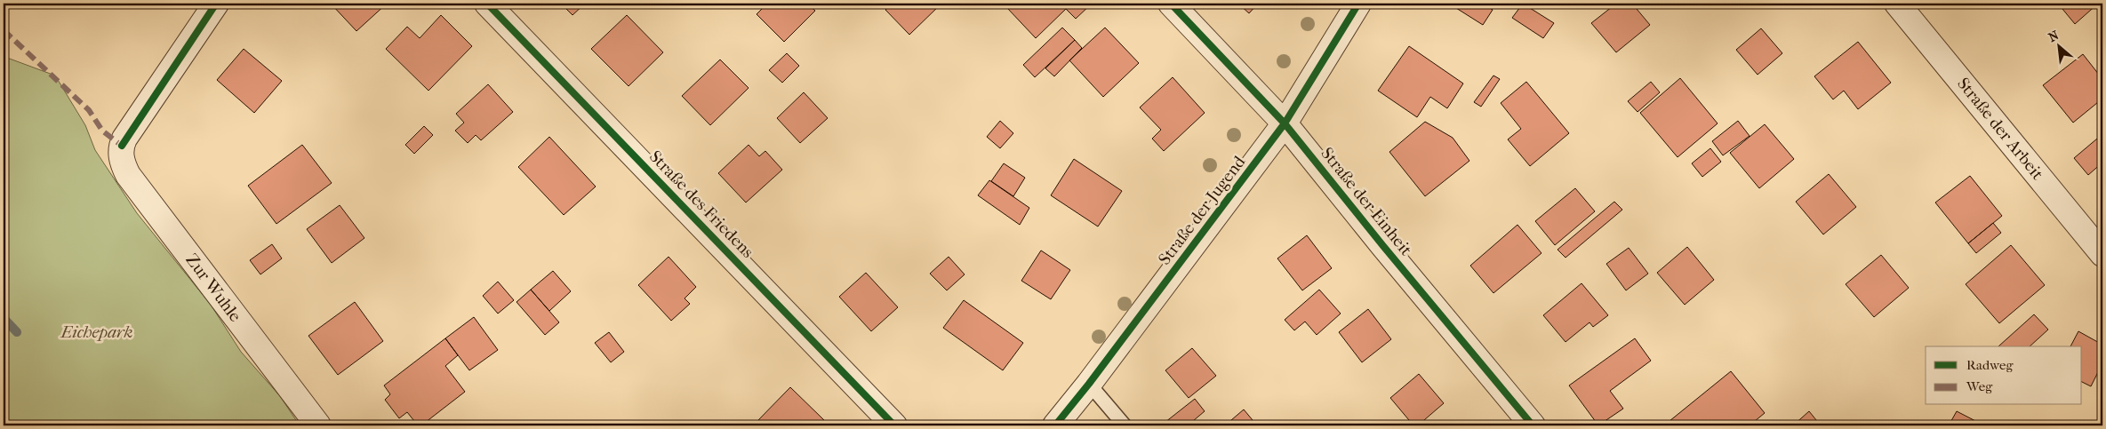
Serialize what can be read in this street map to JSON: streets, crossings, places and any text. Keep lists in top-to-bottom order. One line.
{"streets":{"street":["Straße der Arbeit","Straße der Einheit","Straße des Friedens","Straße der Jugend","Zur Wuhle"]},"crossings":[["Straße der Einheit","Straße der Jugend"]],"parks":["Eichepark"],"legend":["Radweg","Weg"],"north":"top left"}
